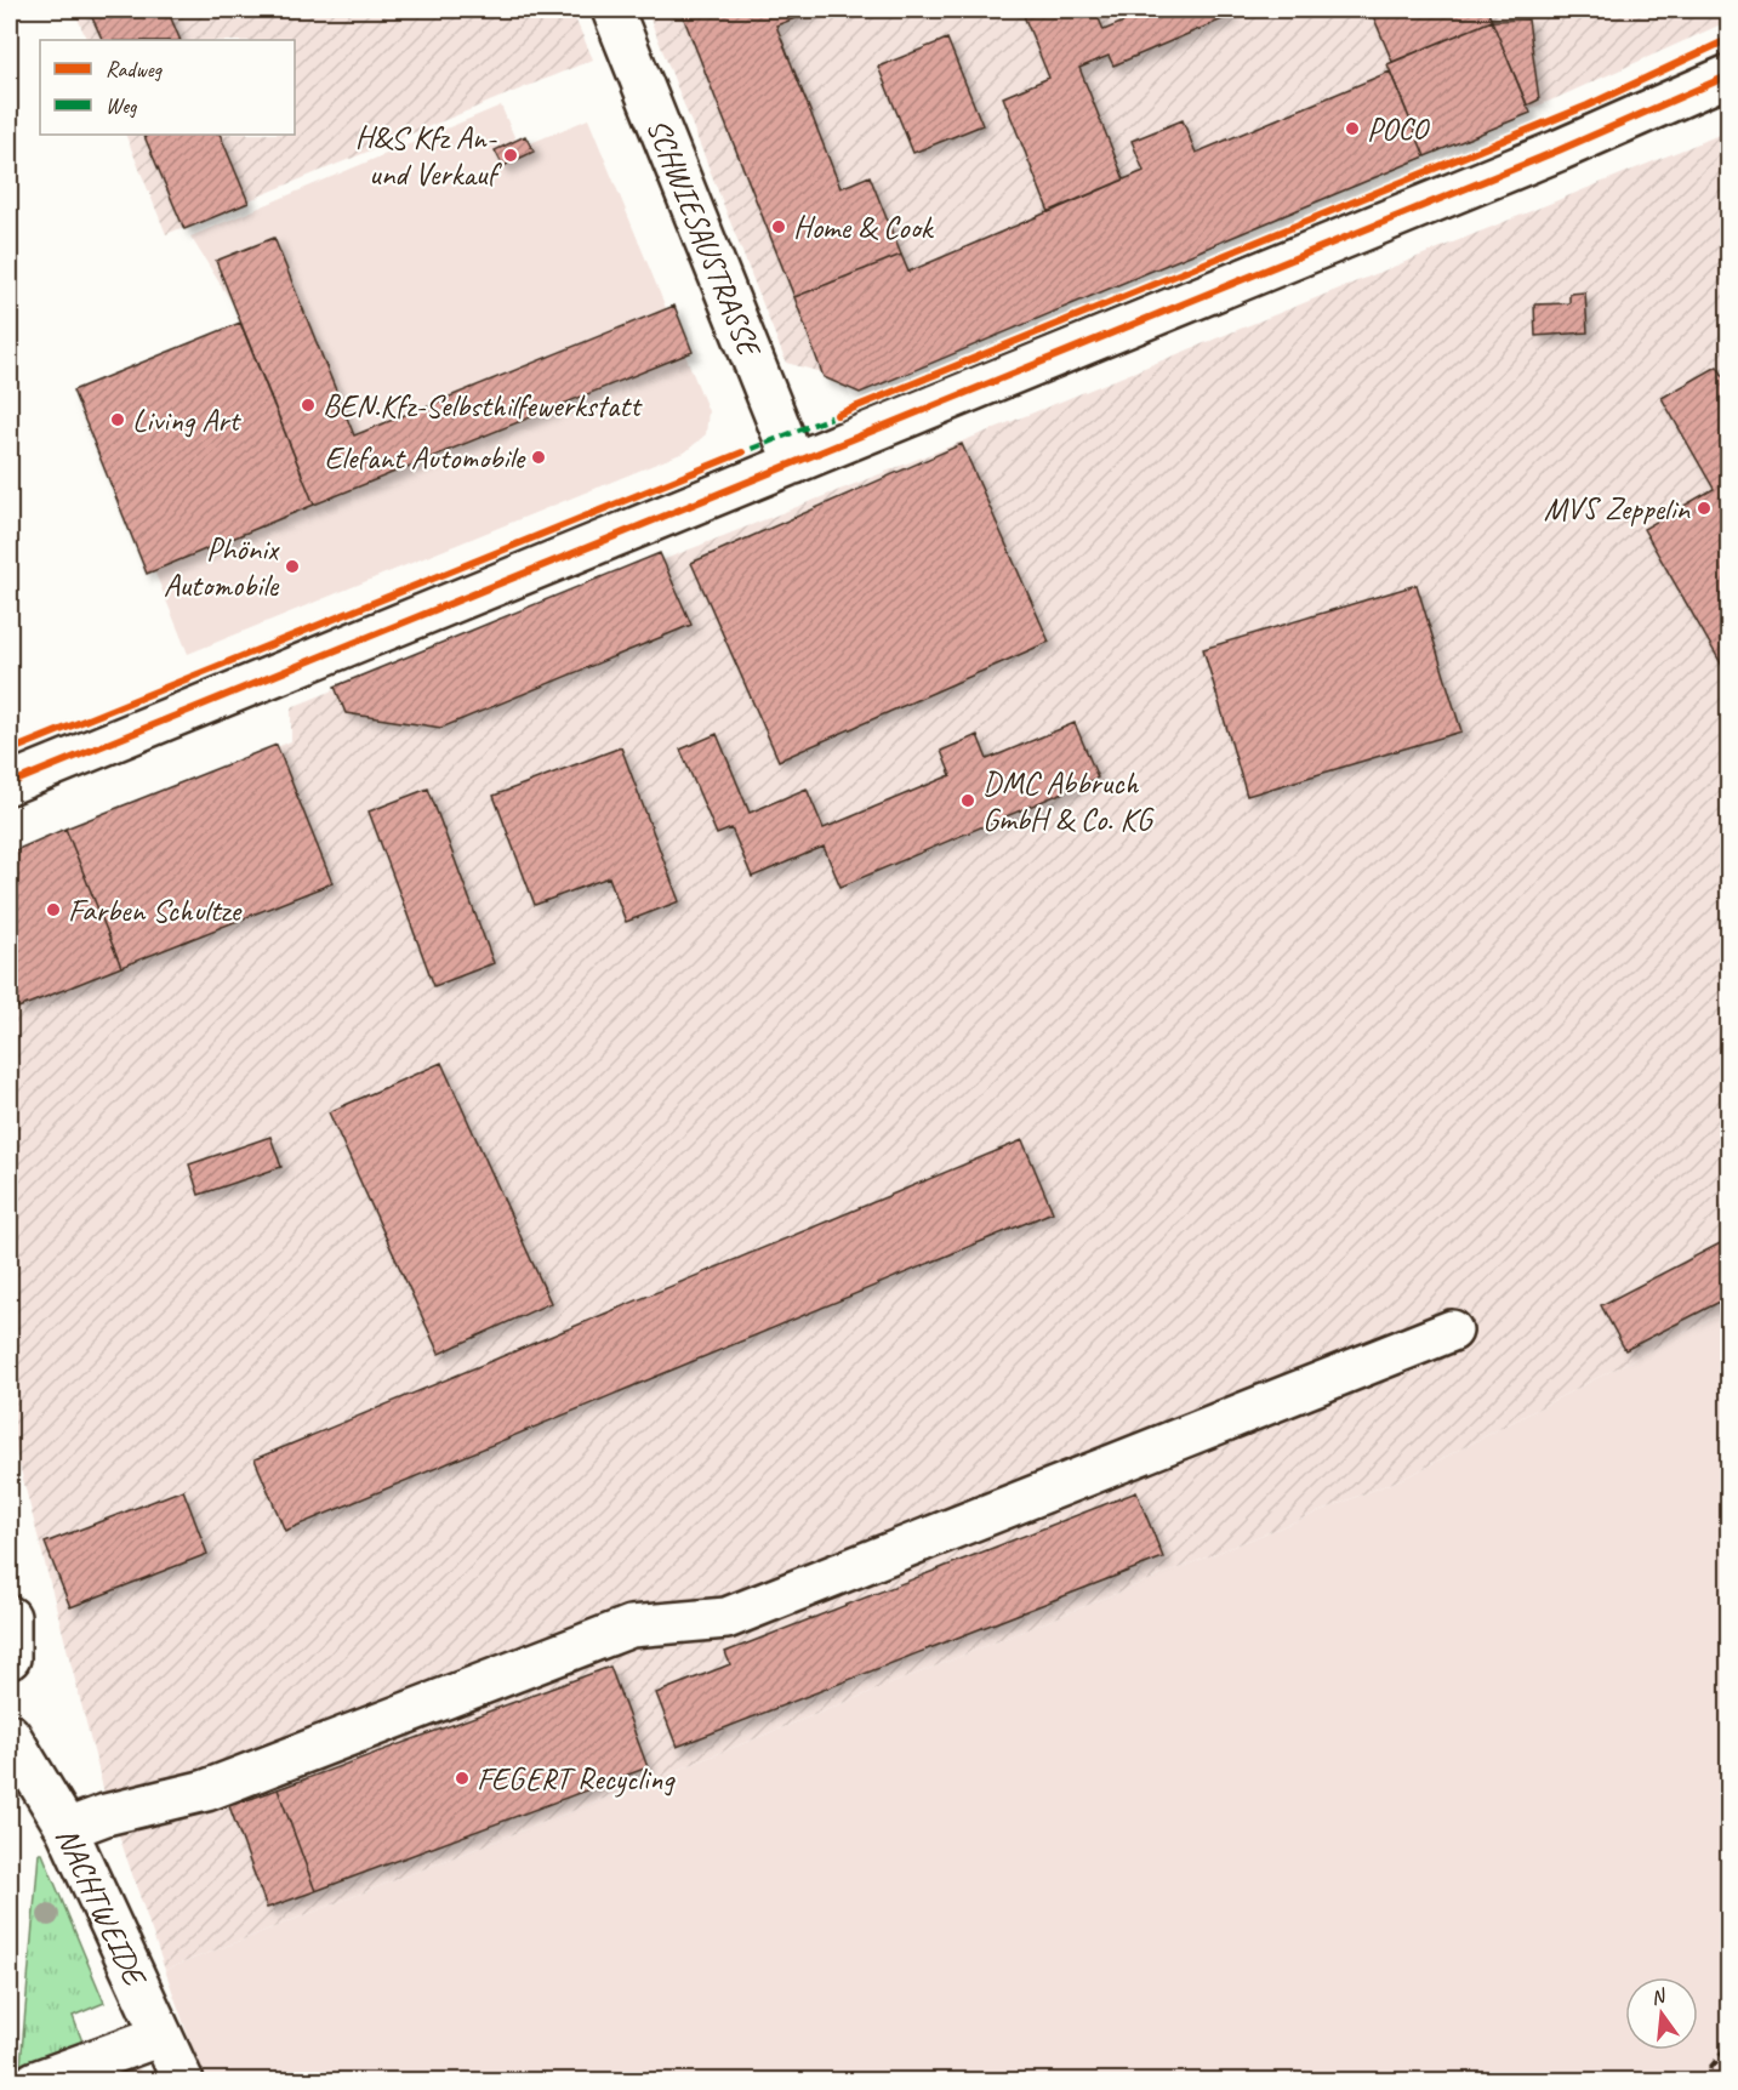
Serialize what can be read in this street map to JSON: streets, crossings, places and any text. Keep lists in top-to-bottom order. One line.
{"streets":{"street":["SCHWIESAUSTRASSE","NACHTWEIDE"]},"places":["POCO","H&S Kfz An- und Verkauf","Home & Cook","BEN.Kfz-Selbsthilfewerkstatt","Living Art","Elefant Automobile","MVS Zeppelin","Phönix Automobile","DMC Abbruch GmbH & Co. KG","Farben Schultze","FEGERT Recycling"],"legend":["Radweg","Weg"],"north":"top"}
